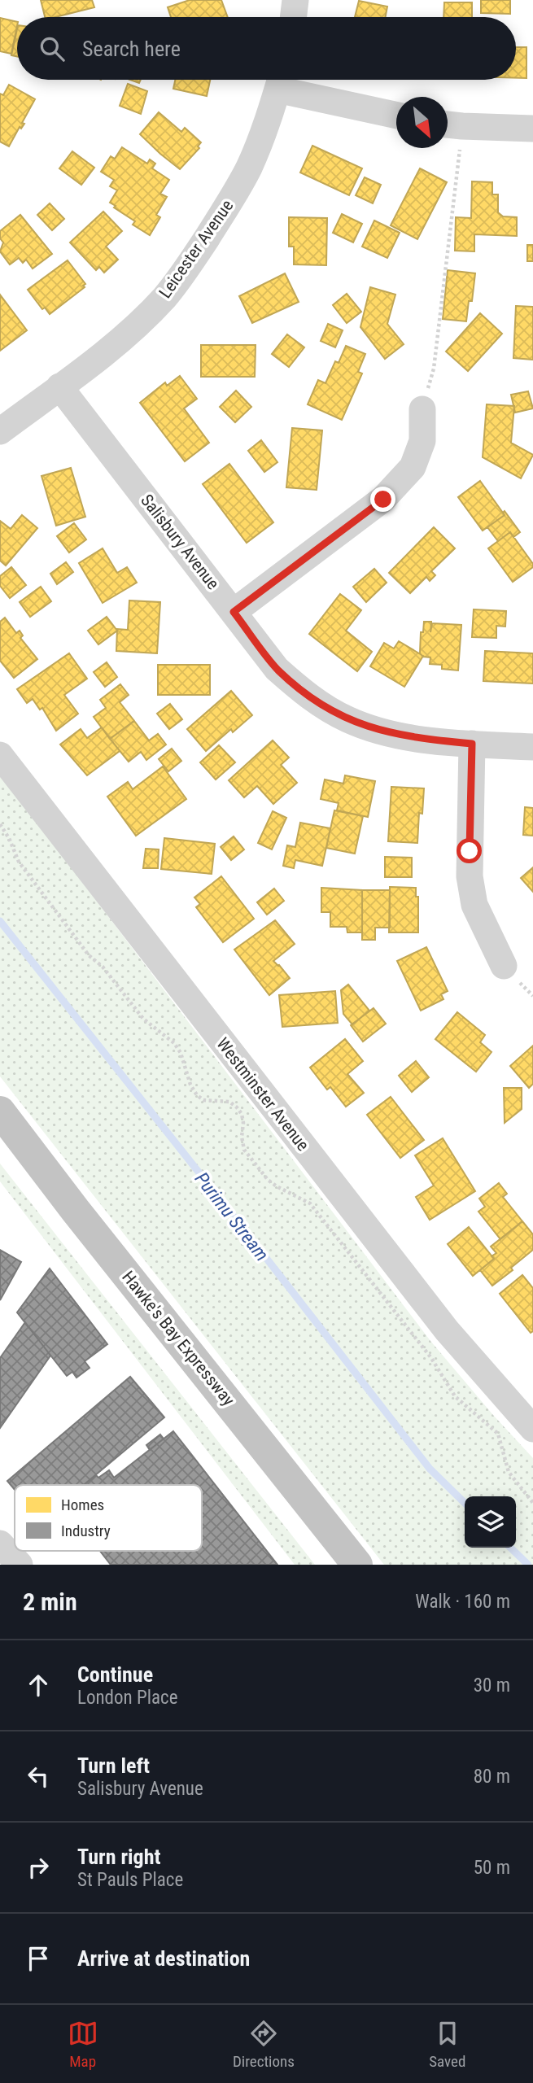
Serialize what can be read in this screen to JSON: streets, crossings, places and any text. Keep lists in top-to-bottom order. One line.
{"streets":{"highway":["Hawke's Bay Expressway"],"street":["Leicester Avenue","Salisbury Avenue","Westminster Avenue"]},"crossings":[["Leicester Avenue","Salisbury Avenue"]],"water":["Purimu Stream"],"legend":["Homes","Industry"],"north":"bottom right","page":{"search":"Search here","heading":["2 min","Walk · 160 m"],"list":[["Continue","London Place","30 m"],["Turn left","Salisbury Avenue","80 m"],["Turn right","St Pauls Place","50 m"],"Arrive at destination"],"nav":["Map","Directions","Saved"]}}
